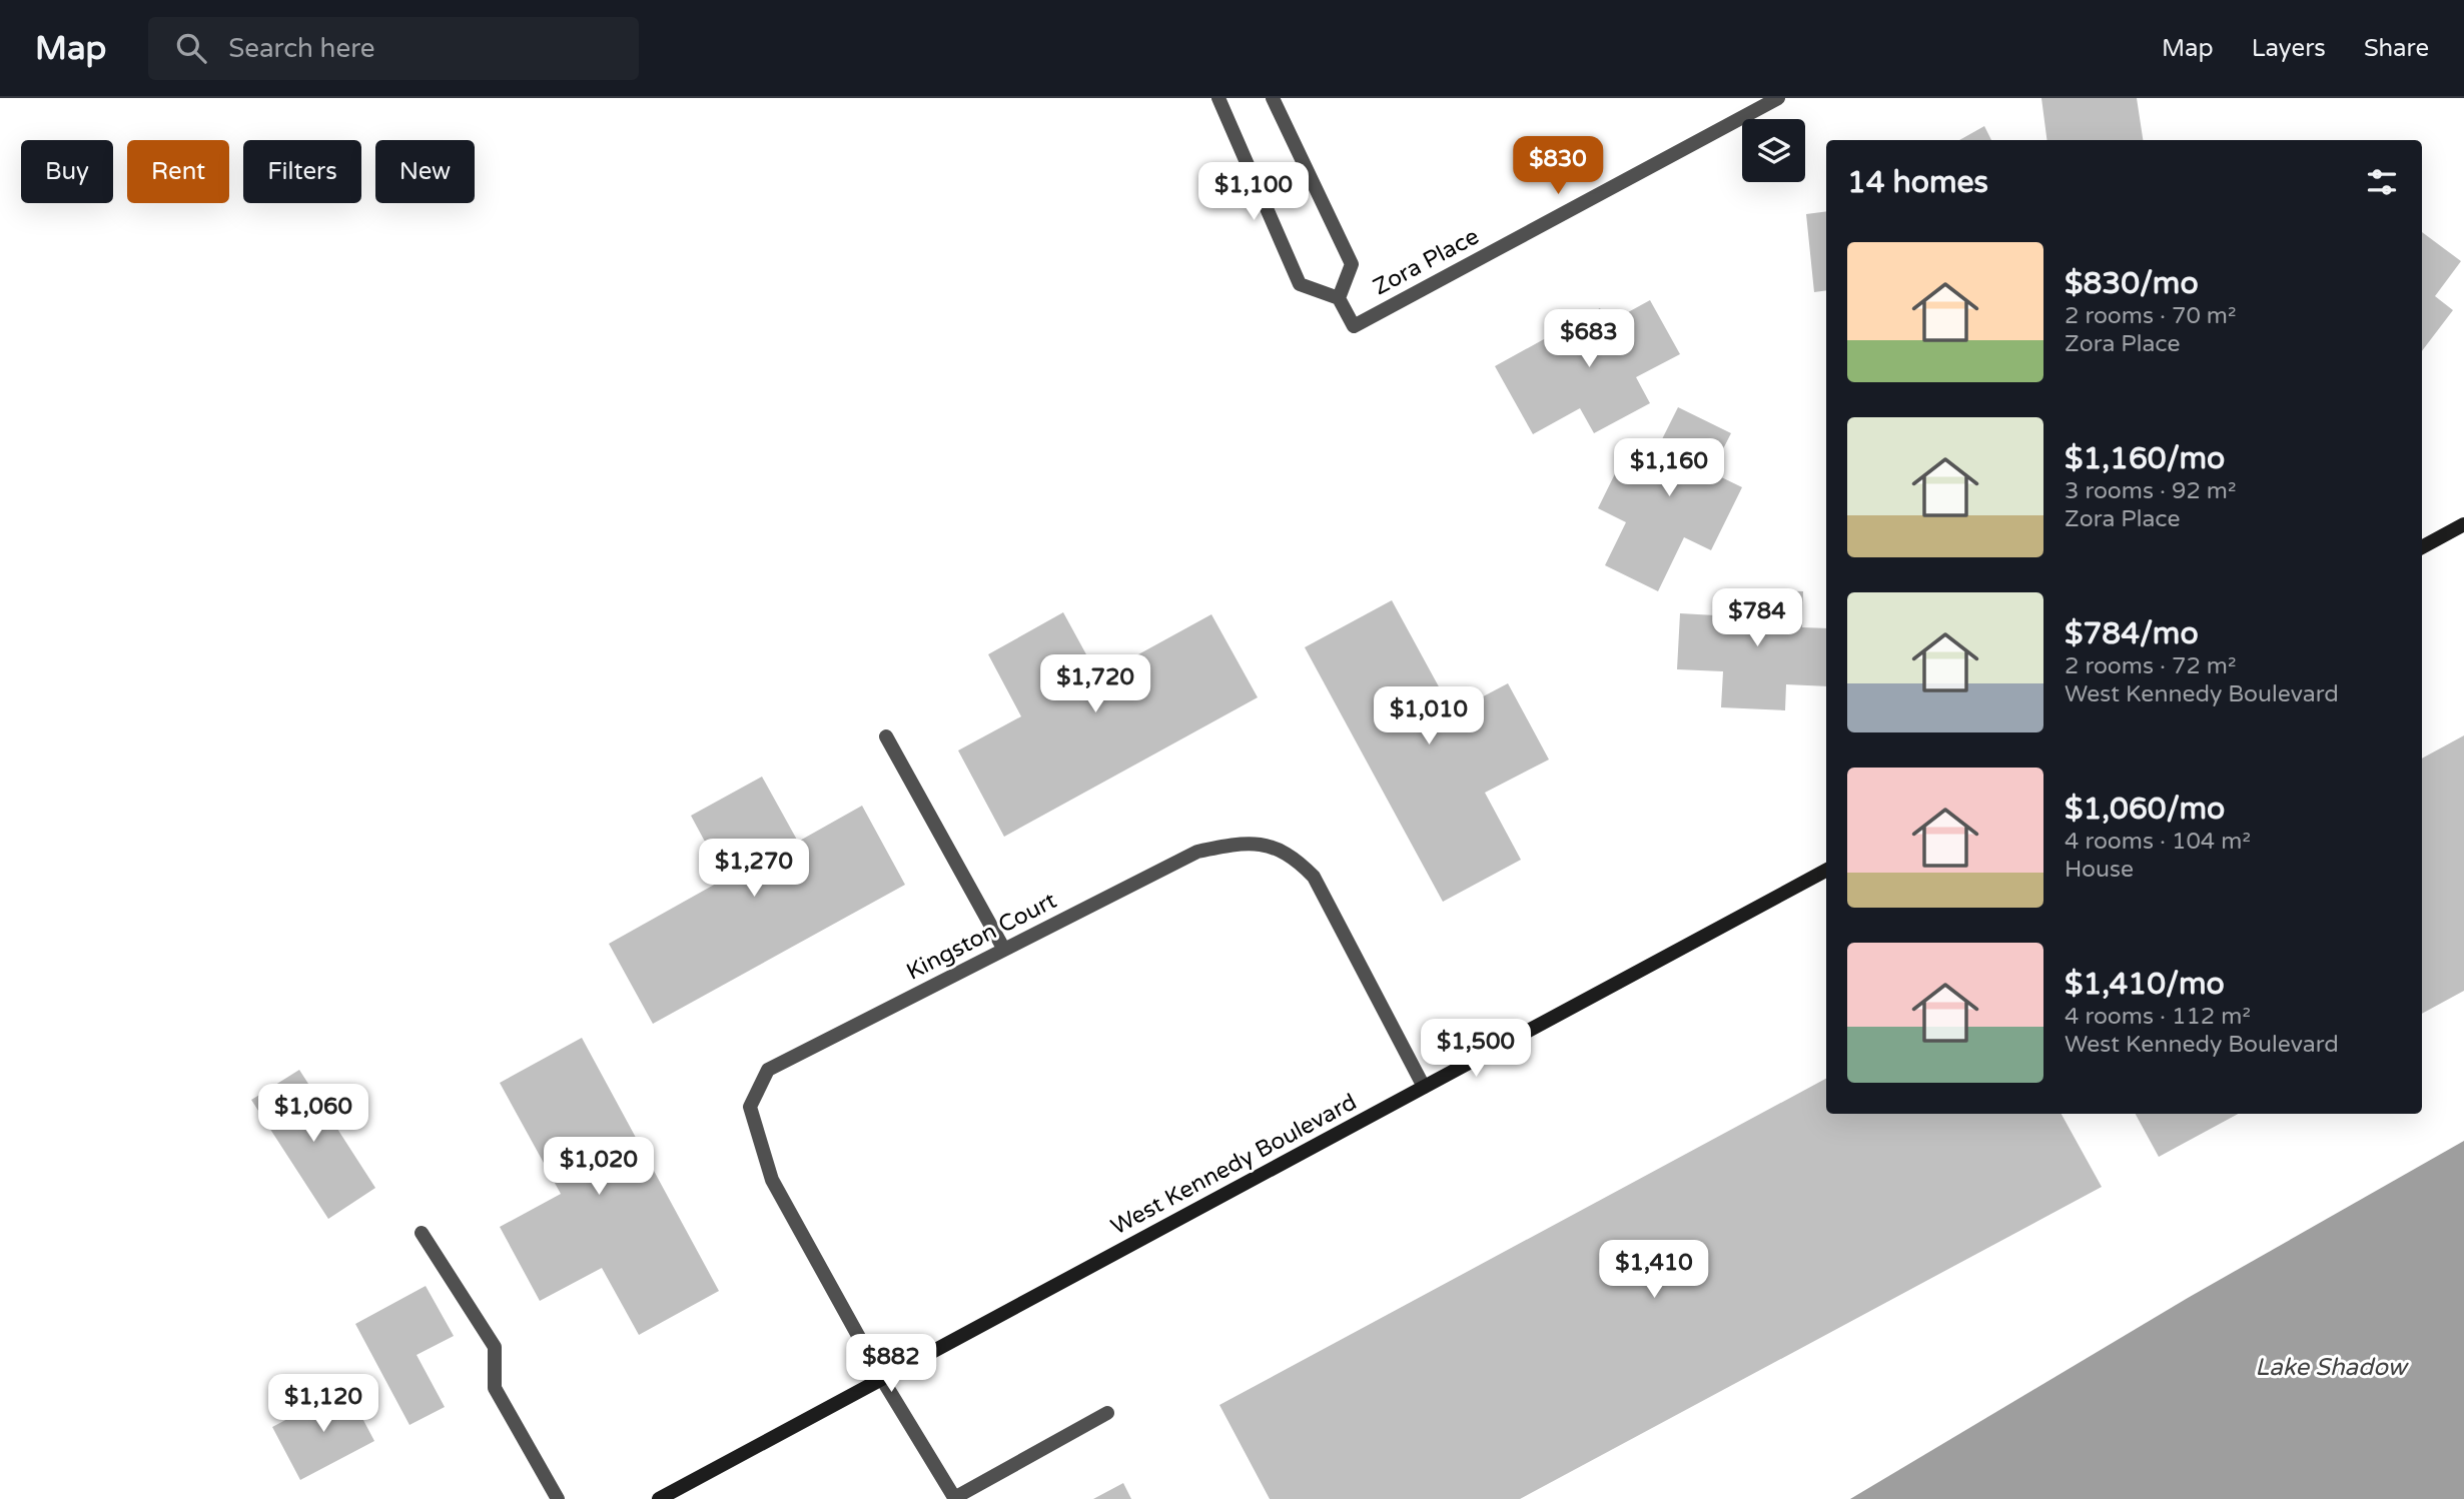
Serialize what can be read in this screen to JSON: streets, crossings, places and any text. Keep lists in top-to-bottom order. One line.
{"streets":{"main road":["West Kennedy Boulevard"],"street":["Zora Place","Kingston Court"]},"crossings":[["Kingston Court","West Kennedy Boulevard"]],"water":["Lake Shadow"],"page":{"header":"Map","search":"Search here","nav":["Map","Layers","Share"],"price":["$830","$1,100","$683","$1,160","$784","$1,720","$1,010","$1,270","$1,500","$1,060","$1,020","$1,410","$882","$1,120"],"chip":["Buy","Rent","Filters","New"],"heading":"14 homes","list":[{"name":"$830/mo","note":"2 rooms · 70 m² · Zora Place"},{"name":"$1,160/mo","note":"3 rooms · 92 m² · Zora Place"},{"name":"$784/mo","note":"2 rooms · 72 m² · West Kennedy Boulevard"},{"name":"$1,060/mo","note":"4 rooms · 104 m² · House"},{"name":"$1,410/mo","note":"4 rooms · 112 m² · West Kennedy Boulevard"}]}}
